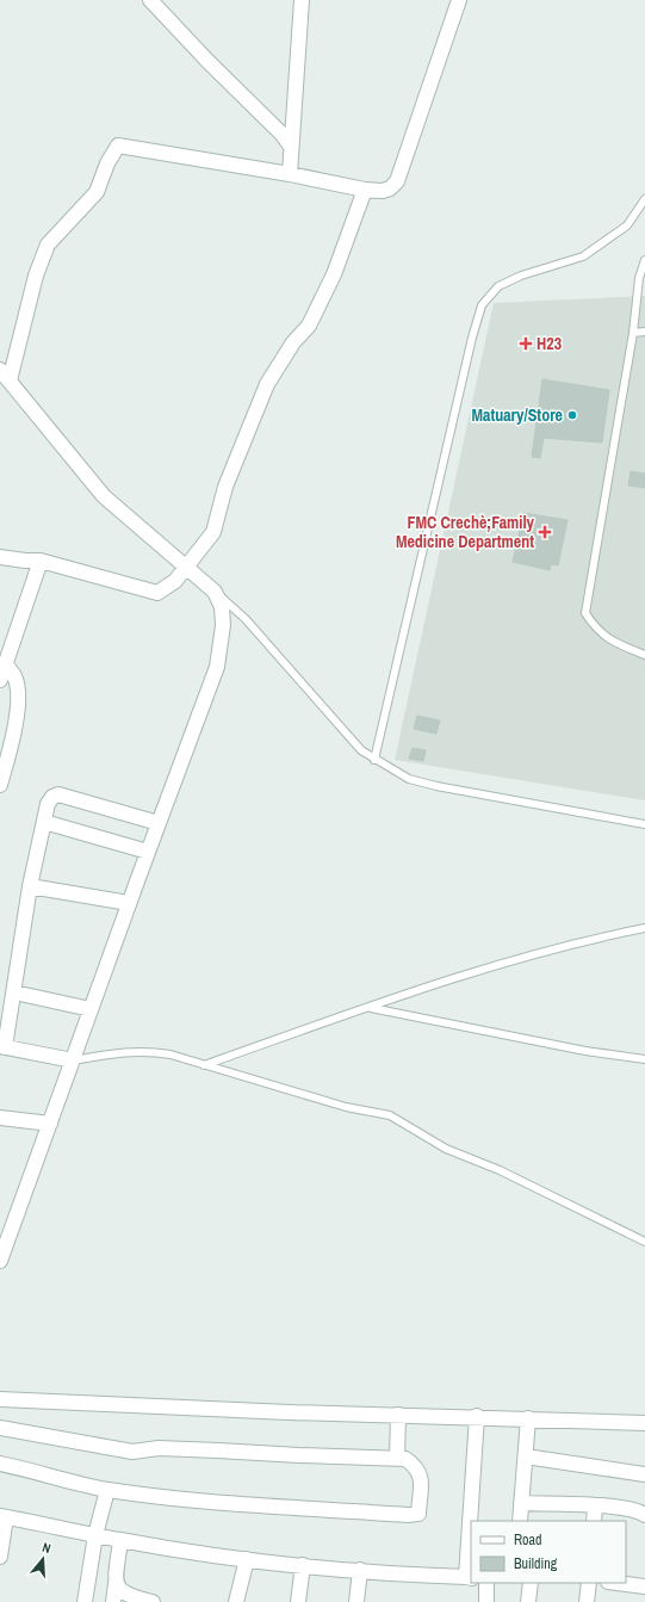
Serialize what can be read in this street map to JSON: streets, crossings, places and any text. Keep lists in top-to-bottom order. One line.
{"places":{"health":["H23","FMC Crechè;Family Medicine Department"],"other":["Matuary/Store"]},"legend":["Road","Building"],"north":"top"}
